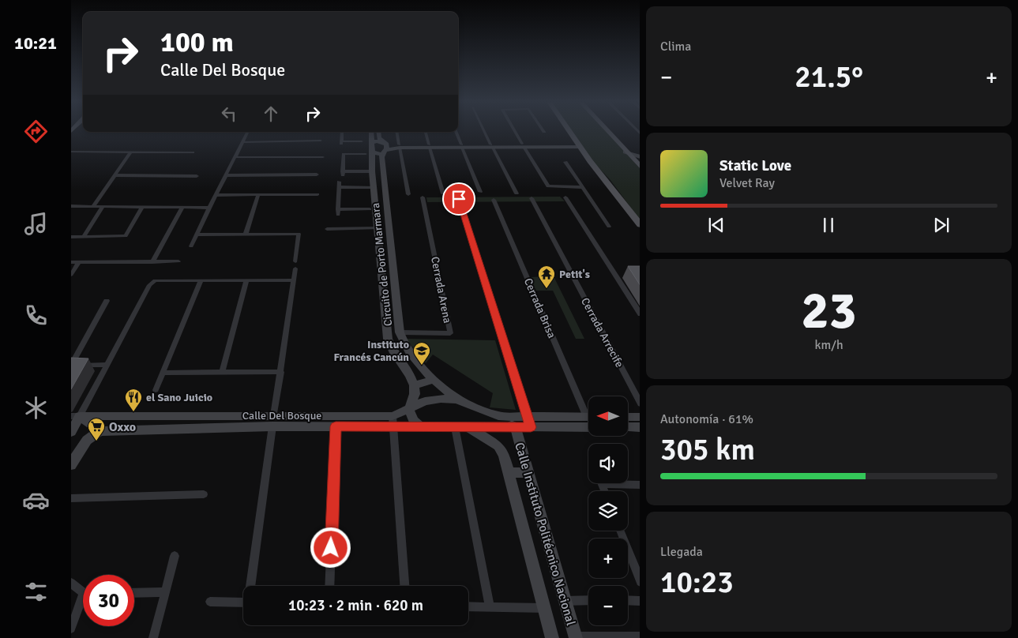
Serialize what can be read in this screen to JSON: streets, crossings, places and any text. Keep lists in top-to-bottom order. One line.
{"streets":{"street":["Circuito de Porto Marmara","Cerrada Arena","Cerrada Brisa","Cerrada Arrecife","Calle Del Bosque","Calle Instituto Politécnico Nacional"]},"crossings":[["Circuito de Porto Marmara","Cerrada Arena"],["Circuito de Porto Marmara","Calle Del Bosque"],["Calle Del Bosque","Calle Instituto Politécnico Nacional"]],"places":{"temple":["Petit's"],"school or university":["Instituto Francés Cancún"],"restaurant":["el Sano Juicio"],"supermarket":["Oxxo"]},"north":"left","page":{"tabs":"10:21","tile":["Clima",["23","km/h"],["Autonomía · 61%","305 km"],["Llegada","10:23"]],"turn":["100 m","Calle Del Bosque"],"heat":["−","21.5°","+"],"song":["Static Love","Velvet Ray"],"map_buttons":["+","−"],"limit":"30","trip":"10:23 · 2 min · 620 m"}}
